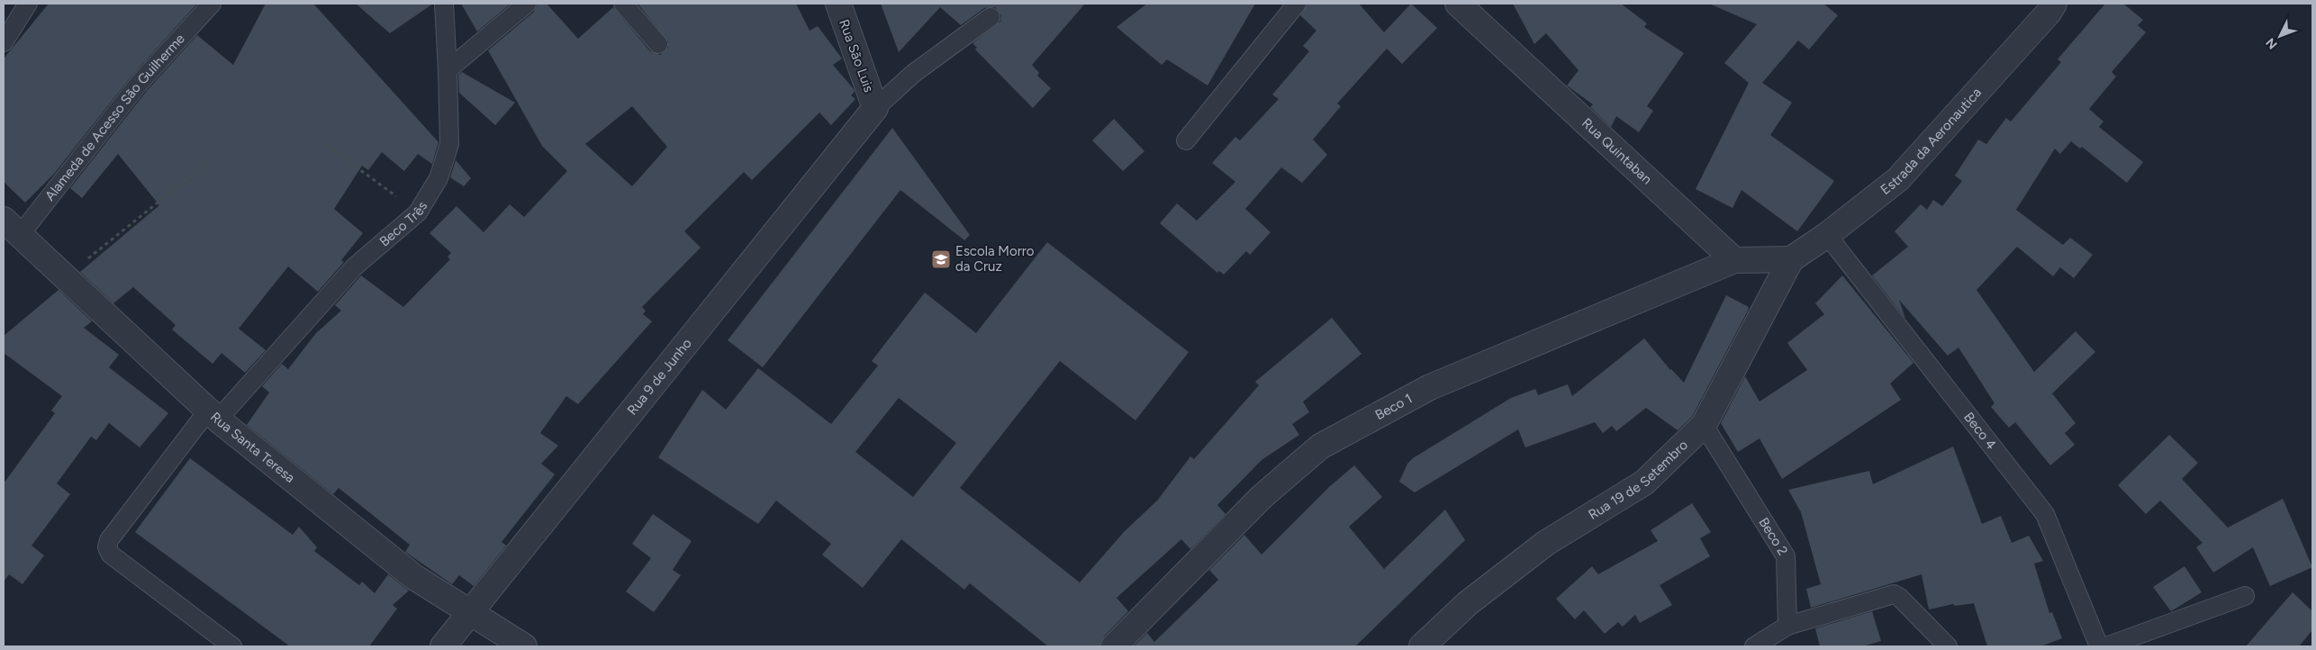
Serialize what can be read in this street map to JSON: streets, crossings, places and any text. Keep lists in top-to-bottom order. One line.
{"streets":{"street":["Rua São Luis","Estrada da Aeronautica","Rua Quintaban","Rua 9 de Junho","Beco 1","Rua Santa Teresa","Rua 19 de Setembro"],"lane":["Alameda de Acesso São Guilherme","Beco Três","Beco 4","Beco 2"]},"crossings":[["Rua São Luis","Rua 9 de Junho"],["Alameda de Acesso São Guilherme","Rua Santa Teresa"],["Estrada da Aeronautica","Beco 4"],["Estrada da Aeronautica","Rua 19 de Setembro"],["Rua Quintaban","Beco 1"],["Beco Três","Rua Santa Teresa"],["Rua 9 de Junho","Rua Santa Teresa"],["Rua 19 de Setembro","Beco 2"]],"places":{"school or university":["Escola Morro da Cruz"]},"north":"bottom left"}
